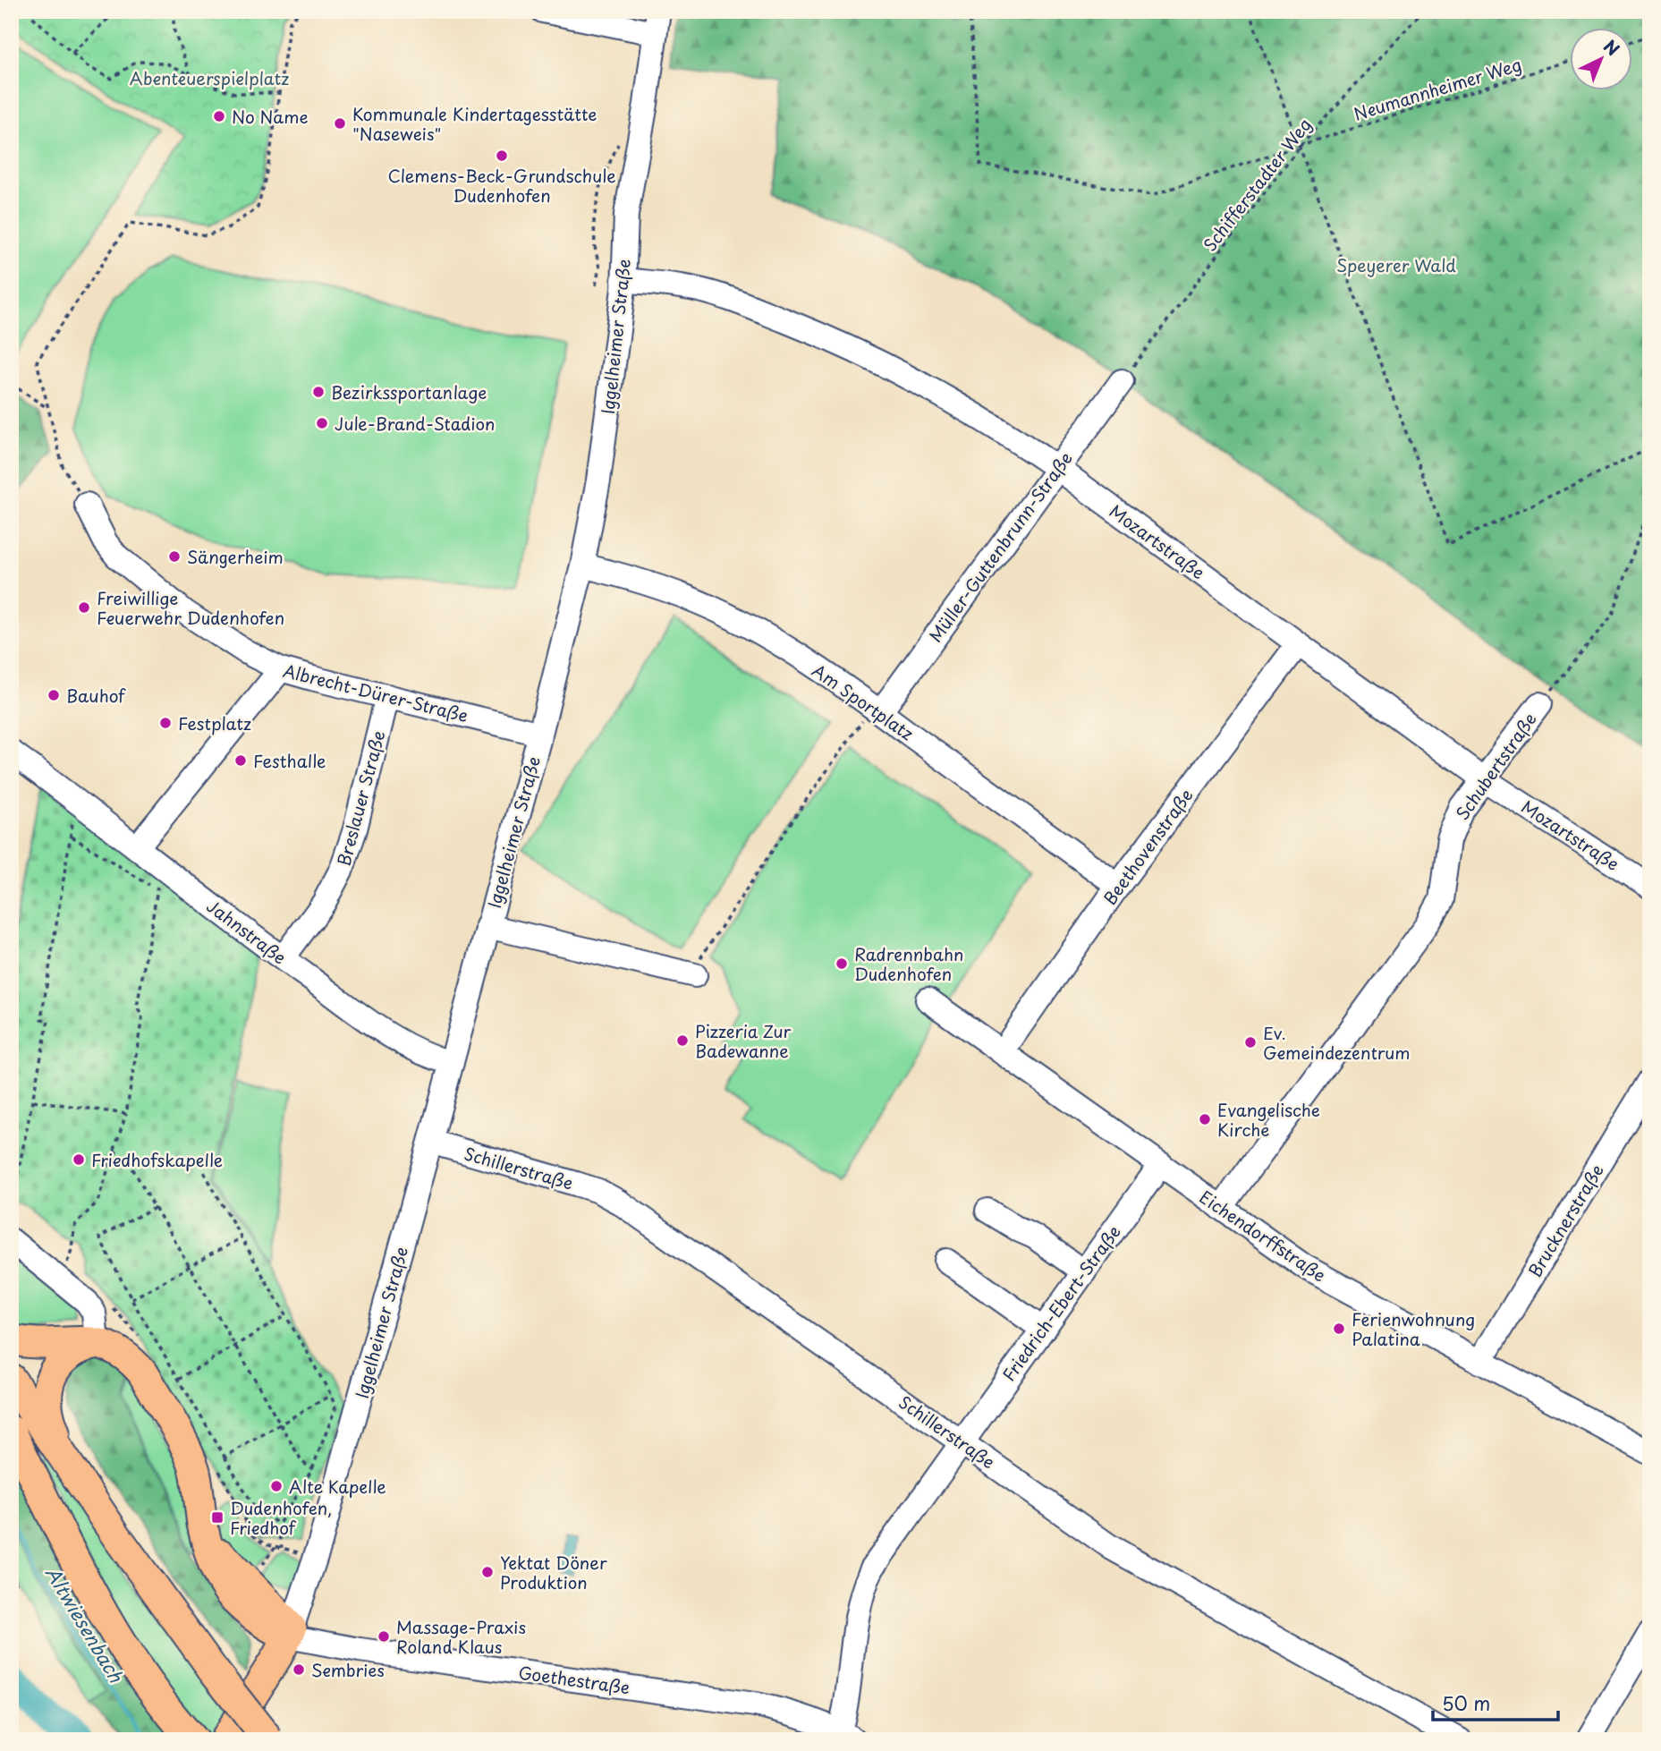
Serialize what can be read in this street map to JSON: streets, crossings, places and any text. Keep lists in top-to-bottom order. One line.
{"streets":{"street":["Iggelheimer Straße","Mozartstraße","Müller-Guttenbrunn-Straße","Albrecht-Dürer-Straße","Am Sportplatz","Schubertstraße","Breslauer Straße","Beethovenstraße","Jahnstraße","Schillerstraße","Brucknerstraße","Eichendorffstraße","Friedrich-Ebert-Straße","Goethestraße"],"path":["Neumannheimer Weg","Schifferstadter Weg"]},"crossings":[["Neumannheimer Weg","Schifferstadter Weg"],["Schifferstadter Weg","Müller-Guttenbrunn-Straße"],["Iggelheimer Straße","Mozartstraße"],["Iggelheimer Straße","Albrecht-Dürer-Straße"],["Iggelheimer Straße","Am Sportplatz"],["Iggelheimer Straße","Jahnstraße"],["Iggelheimer Straße","Schillerstraße"],["Iggelheimer Straße","Goethestraße"],["Mozartstraße","Müller-Guttenbrunn-Straße"],["Mozartstraße","Schubertstraße"],["Mozartstraße","Beethovenstraße"],["Müller-Guttenbrunn-Straße","Am Sportplatz"],["Albrecht-Dürer-Straße","Breslauer Straße"],["Am Sportplatz","Beethovenstraße"],["Schubertstraße","Eichendorffstraße"],["Breslauer Straße","Jahnstraße"],["Beethovenstraße","Eichendorffstraße"],["Schillerstraße","Friedrich-Ebert-Straße"],["Brucknerstraße","Eichendorffstraße"],["Eichendorffstraße","Friedrich-Ebert-Straße"],["Friedrich-Ebert-Straße","Goethestraße"]],"water":["Altwiesenbach"],"parks":["Abenteuerspielplatz","Speyerer Wald"],"places":{"other":["No Name","Kommunale Kindertagesstätte \"Naseweis\"","Clemens-Beck-Grundschule Dudenhofen","Bezirkssportanlage","Jule-Brand-Stadion","Sängerheim","Freiwillige Feuerwehr Dudenhofen","Bauhof","Festplatz","Festhalle","Radrennbahn Dudenhofen","Pizzeria Zur Badewanne","Ev. Gemeindezentrum","Evangelische Kirche","Friedhofskapelle","Ferienwohnung Palatina","Alte Kapelle","Yektat Döner Produktion","Massage-Praxis Roland Klaus","Sembries"],"transit":["Dudenhofen, Friedhof"]},"scale_bar":"50 m","north":"top right"}
